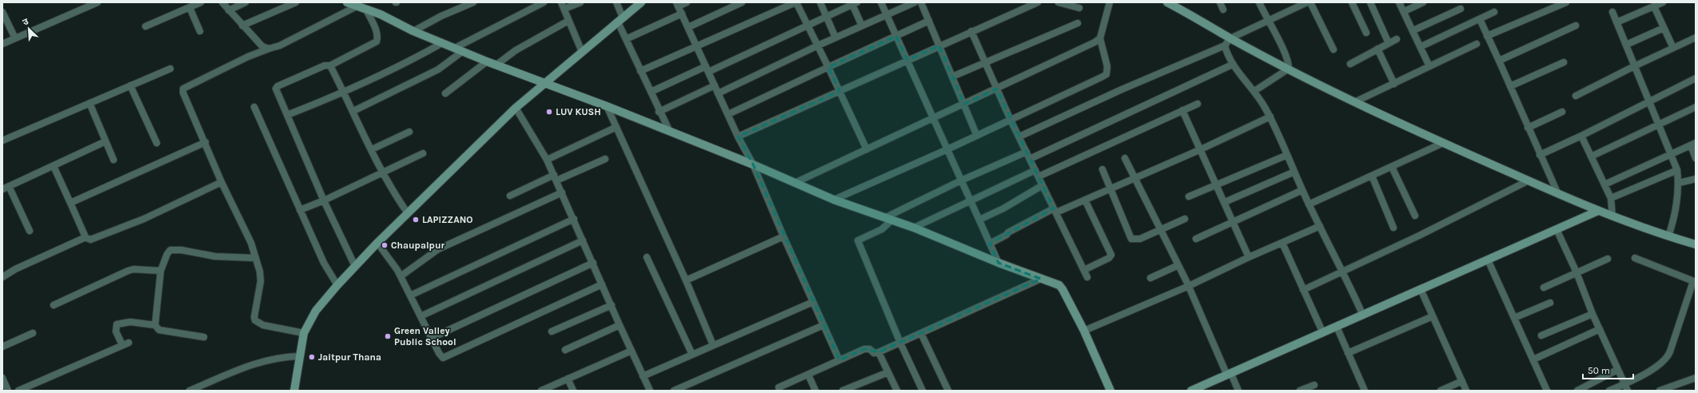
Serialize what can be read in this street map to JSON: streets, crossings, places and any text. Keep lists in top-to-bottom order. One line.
{"places":["LUV KUSH","LAPIZZANO","Chaupalpur","Green Valley Public School","Jaitpur Thana"],"scale_bar":"50 m","north":"top left"}
